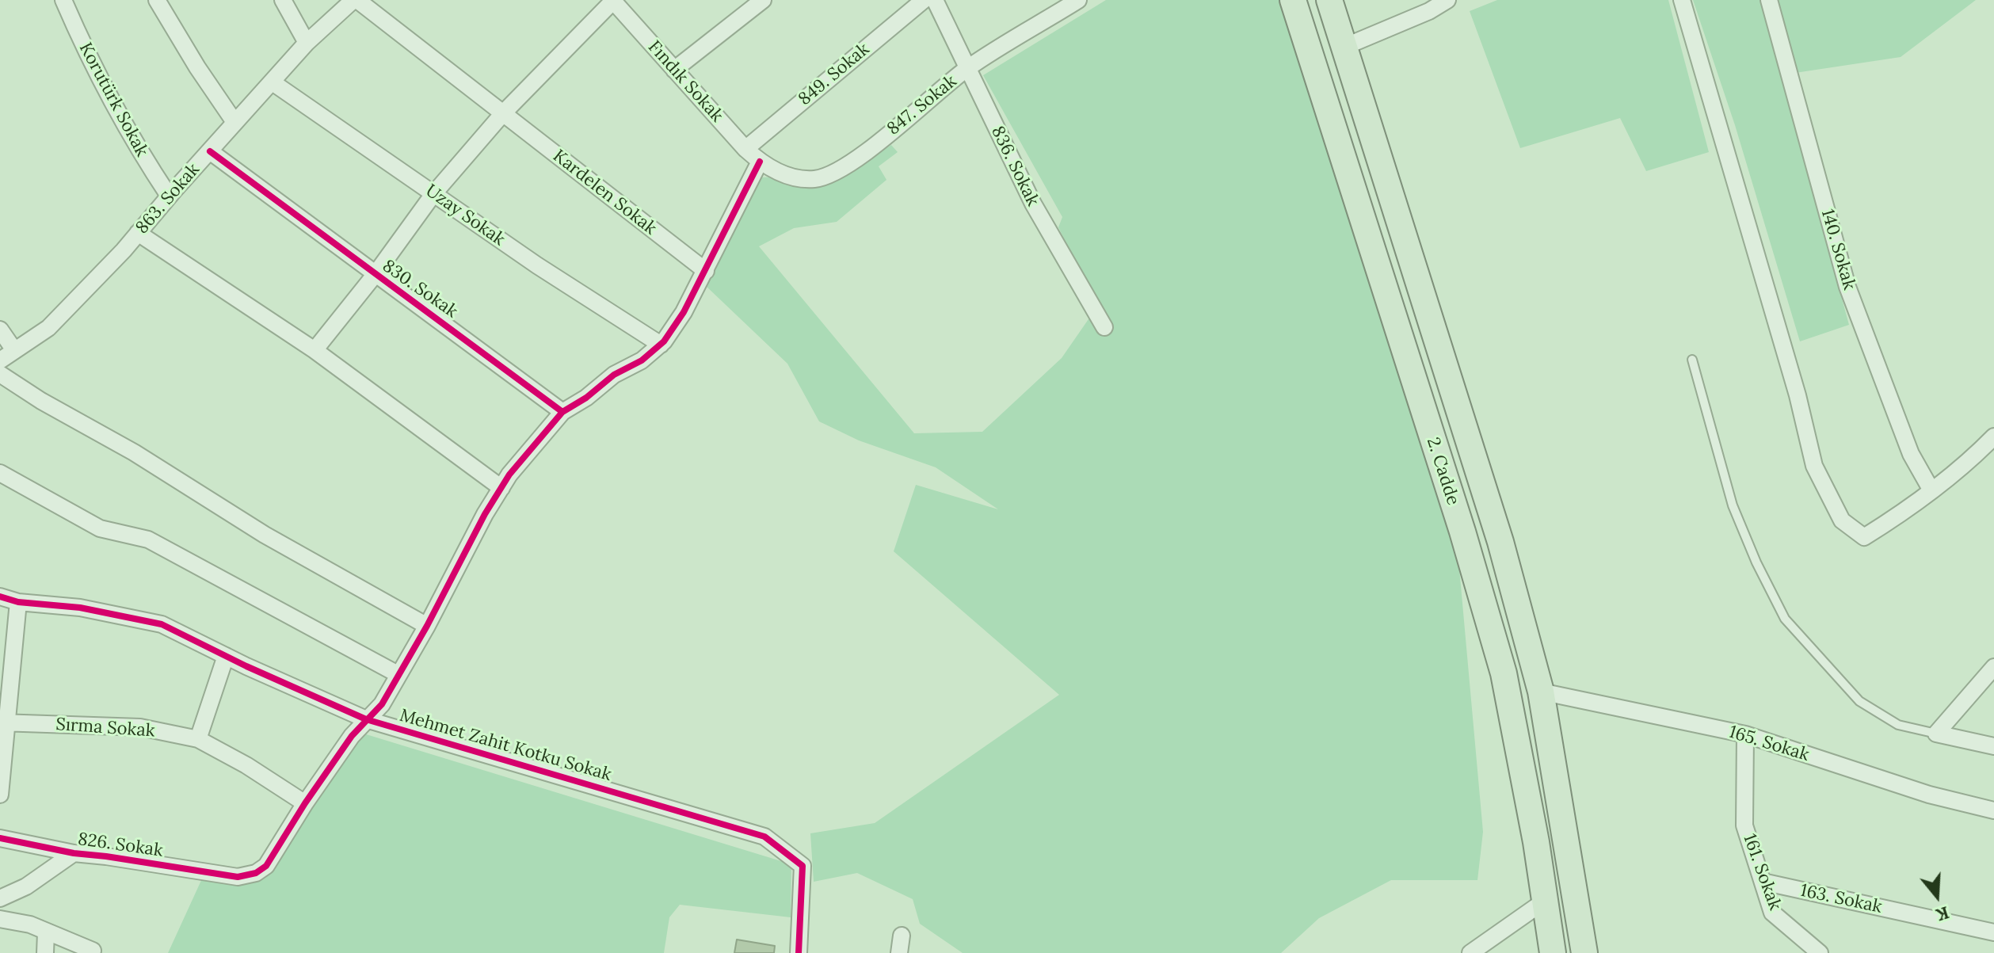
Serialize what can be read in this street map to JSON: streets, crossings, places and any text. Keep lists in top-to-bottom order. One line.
{"streets":{"main road":["2. Cadde"],"street":["849. Sokak","Fındık Sokak","Korutürk Sokak","847. Sokak","836. Sokak","Kardelen Sokak","863. Sokak","Uzay Sokak","140. Sokak","830. Sokak","Sırma Sokak","165. Sokak","Mehmet Zahit Kotku Sokak","826. Sokak","161. Sokak","163. Sokak"]},"crossings":[["849. Sokak","Fındık Sokak"],["Fındık Sokak","847. Sokak"],["Korutürk Sokak","863. Sokak"],["847. Sokak","836. Sokak"],["Kardelen Sokak","863. Sokak"],["863. Sokak","Uzay Sokak"],["863. Sokak","830. Sokak"],["2. Cadde","165. Sokak"],["Sırma Sokak","826. Sokak"],["165. Sokak","161. Sokak"],["161. Sokak","163. Sokak"]],"north":"bottom"}
